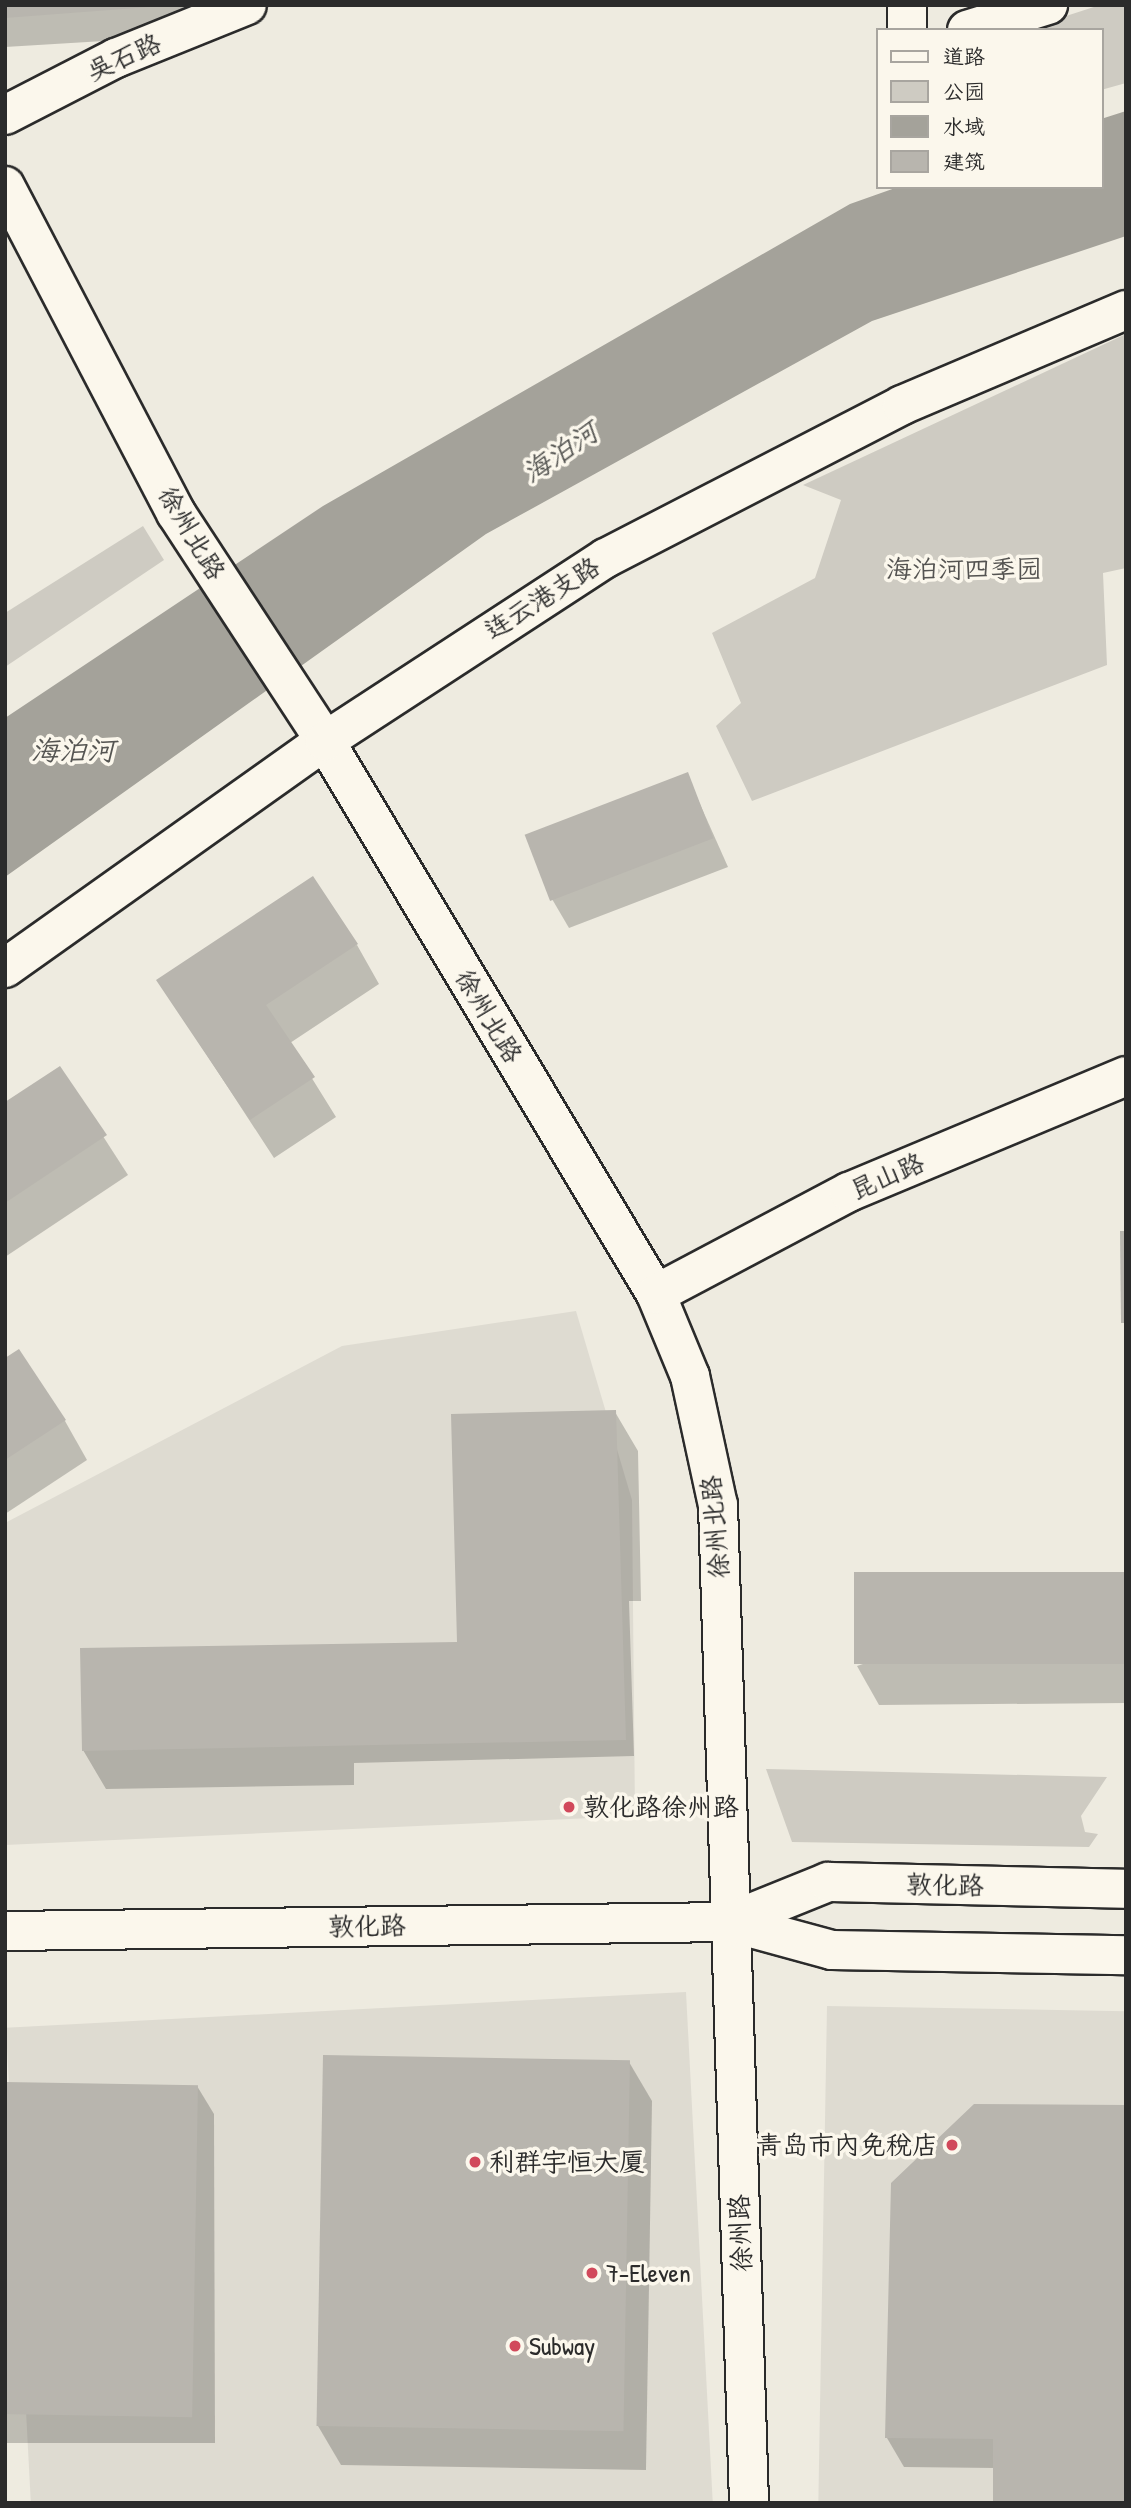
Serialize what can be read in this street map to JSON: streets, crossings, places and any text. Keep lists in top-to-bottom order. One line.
{"streets":{"street":["吴石路","徐州北路","连云港支路","昆山路","敦化路","徐州路"]},"crossings":[["徐州北路","连云港支路"],["徐州北路","昆山路"],["徐州北路","敦化路"],["徐州北路","徐州路"],["敦化路","徐州路"]],"water":["海泊河"],"parks":["海泊河四季园"],"places":["敦化路徐州路","青岛市内免税店","利群宇恒大厦","7-Eleven","Subway"],"legend":["道路","公园","水域","建筑"]}
